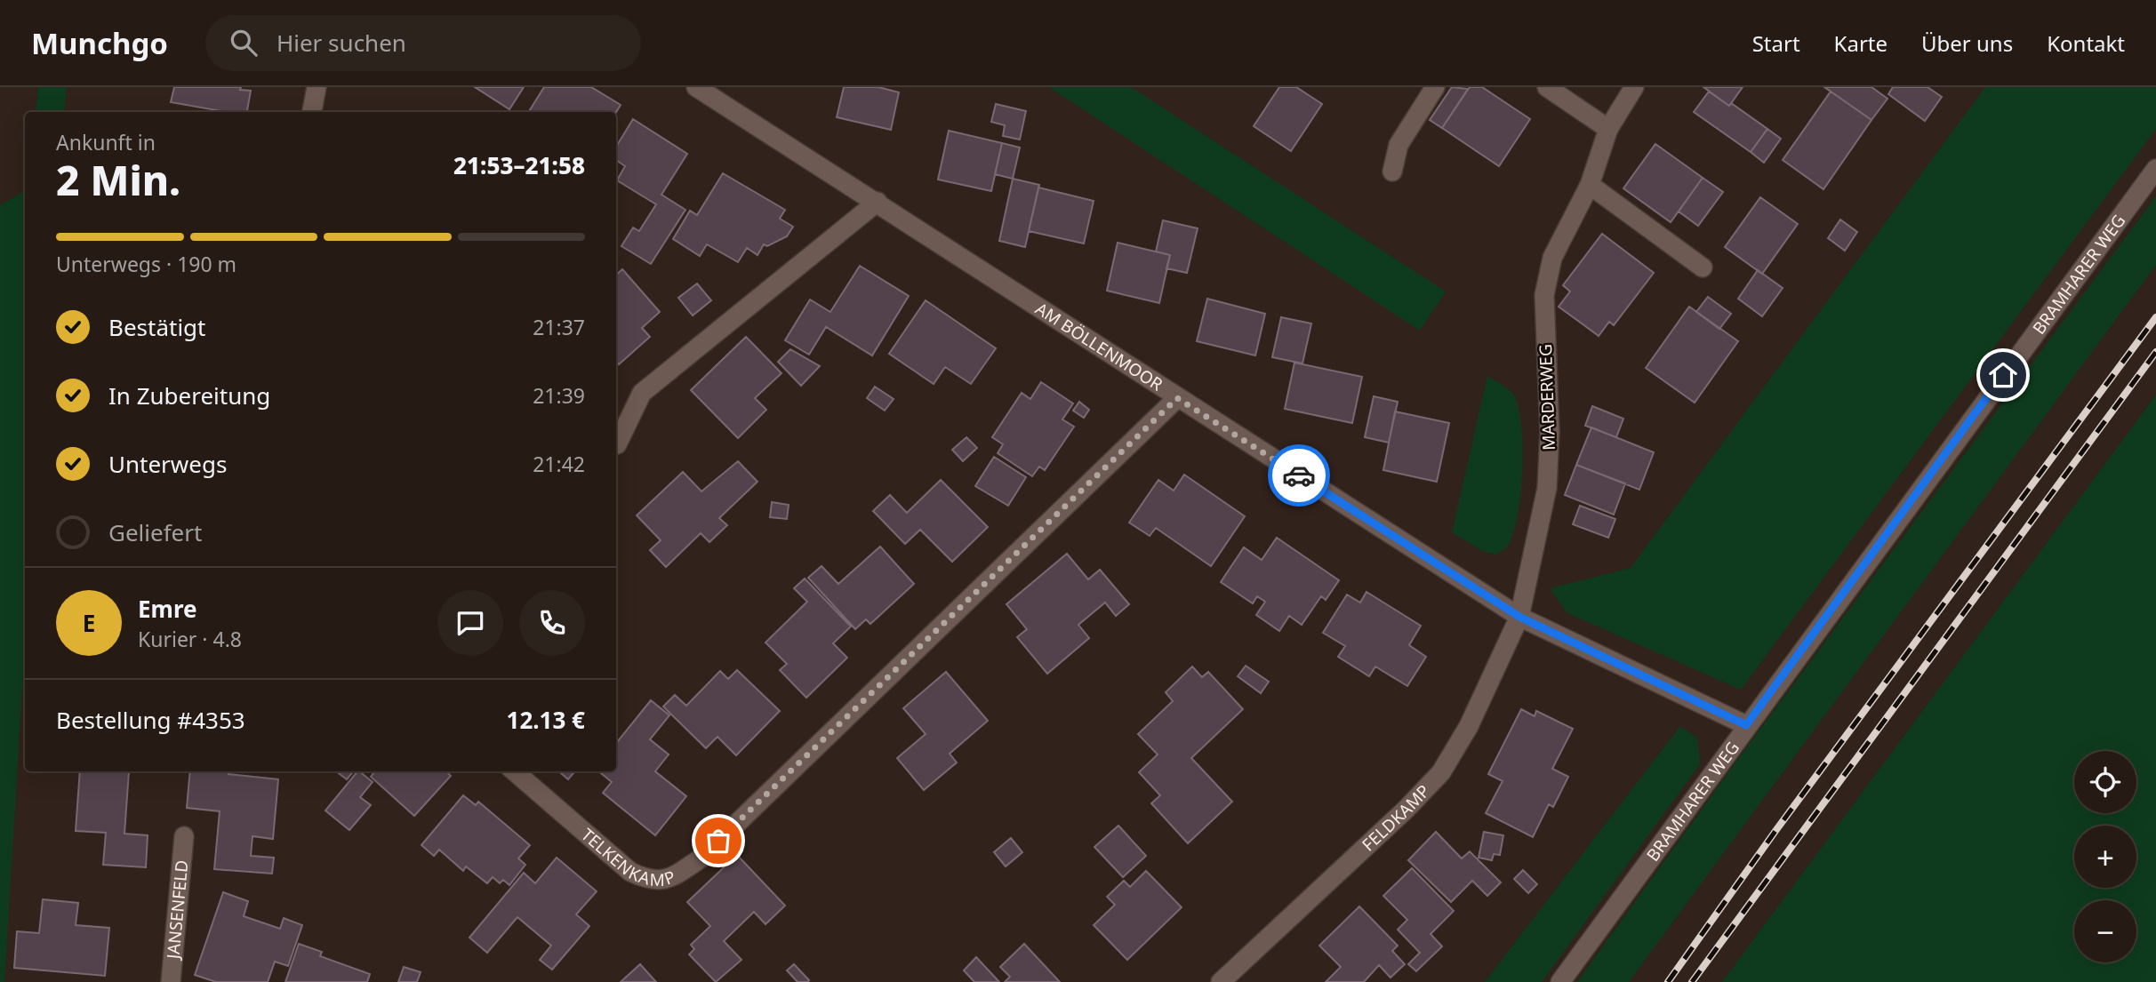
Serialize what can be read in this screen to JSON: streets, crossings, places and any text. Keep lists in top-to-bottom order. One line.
{"streets":{"street":["BRAMHARER WEG","AM BÖLLENMOOR","MARDERWEG","FELDKAMP","TELKENKAMP","JANSENFELD"]},"crossings":[["BRAMHARER WEG","AM BÖLLENMOOR"],["AM BÖLLENMOOR","MARDERWEG"],["AM BÖLLENMOOR","FELDKAMP"],["AM BÖLLENMOOR","TELKENKAMP"],["MARDERWEG","FELDKAMP"]],"page":{"header":"Munchgo","search":"Hier suchen","nav":["Start","Karte","Über uns","Kontakt"],"heading":["2 Min.","Ankunft in","21:53–21:58"],"panel":["Emre","Kurier · 4.8","Bestellung #4353","12.13 €"],"bar":"Unterwegs · 190 m","list":[["Bestätigt","21:37"],["In Zubereitung","21:39"],["Unterwegs","21:42"],"Geliefert"],"round":"E","map_buttons":["+","−"]}}
